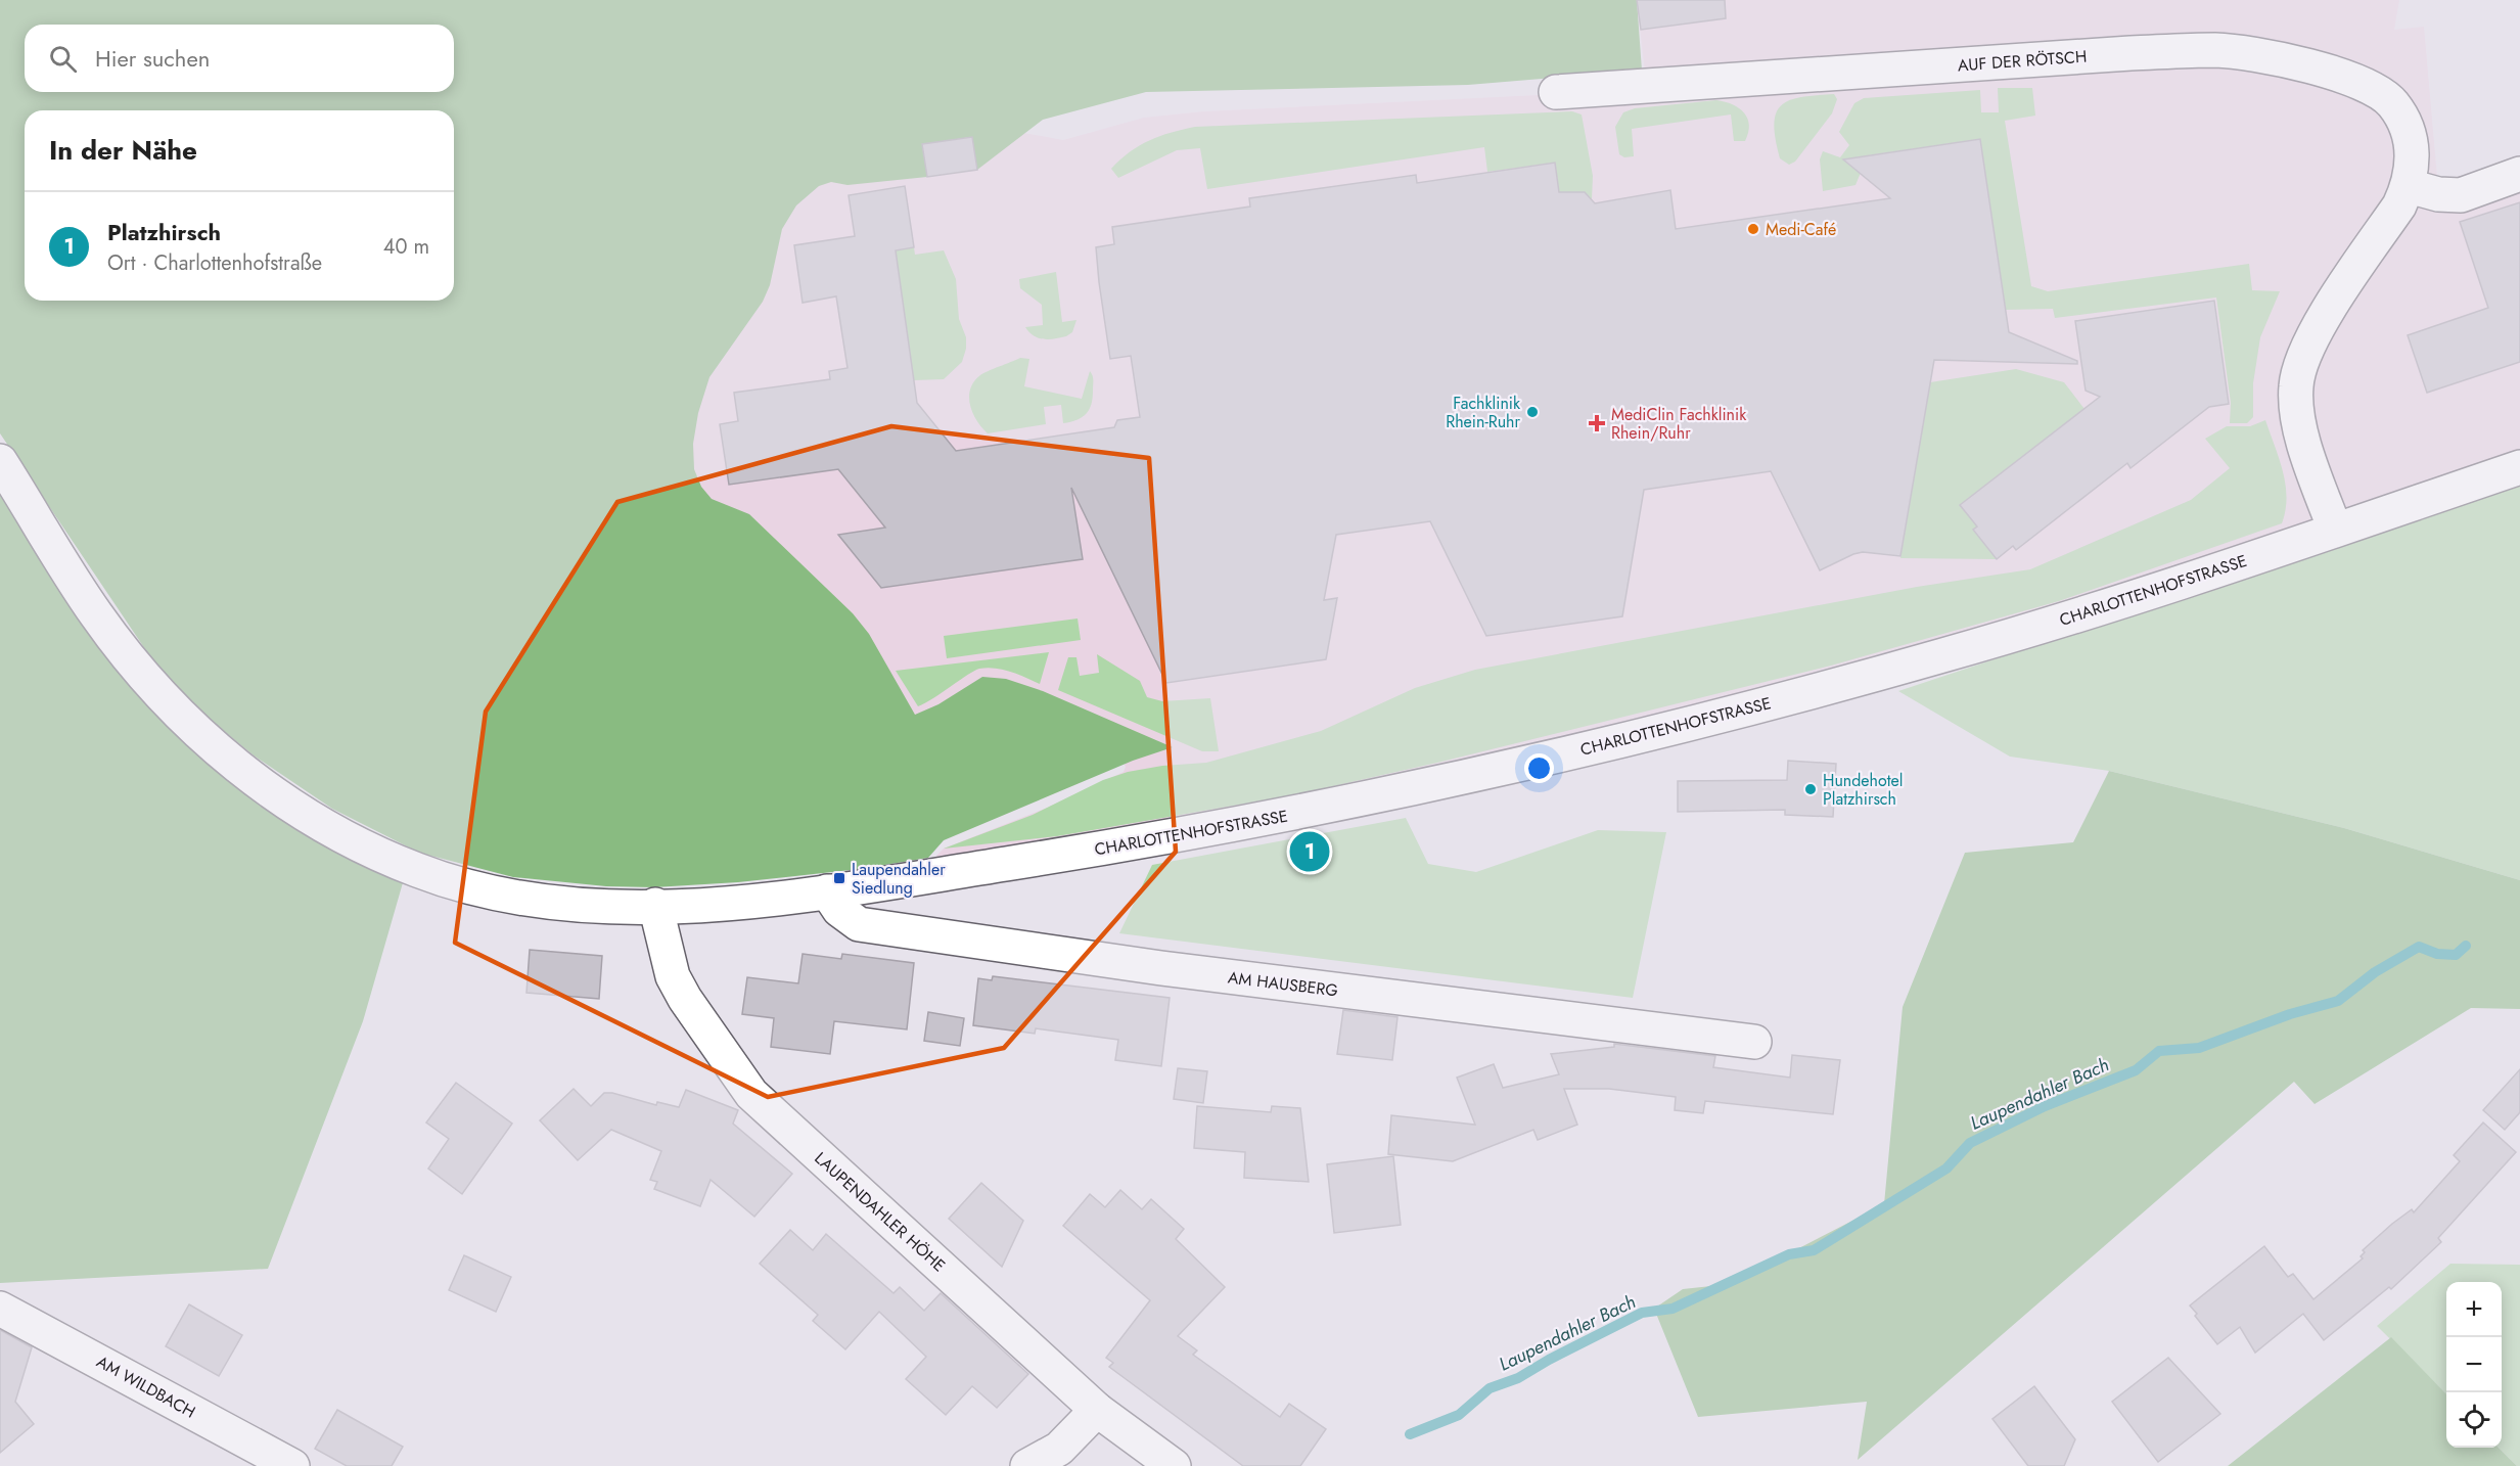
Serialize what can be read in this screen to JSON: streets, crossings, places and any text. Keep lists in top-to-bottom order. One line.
{"streets":{"street":["AUF DER RÖTSCH","CHARLOTTENHOFSTRASSE","AM HAUSBERG","LAUPENDAHLER HÖHE","AM WILDBACH"]},"crossings":[["AUF DER RÖTSCH","CHARLOTTENHOFSTRASSE"],["CHARLOTTENHOFSTRASSE","AM HAUSBERG"],["CHARLOTTENHOFSTRASSE","LAUPENDAHLER HÖHE"]],"water":["Laupendahler Bach"],"places":{"other":["Medi-Café","Fachklinik Rhein-Ruhr","Hundehotel Platzhirsch"],"health":["MediClin Fachklinik Rhein/Ruhr"],"transit":["Laupendahler Siedlung"]},"page":{"search":"Hier suchen","heading":"In der Nähe","list":[{"mark":"1","name":"Platzhirsch","note":"Ort · Charlottenhofstraße","value":"40 m"}],"pins":"1","map_buttons":["+","−"]}}
